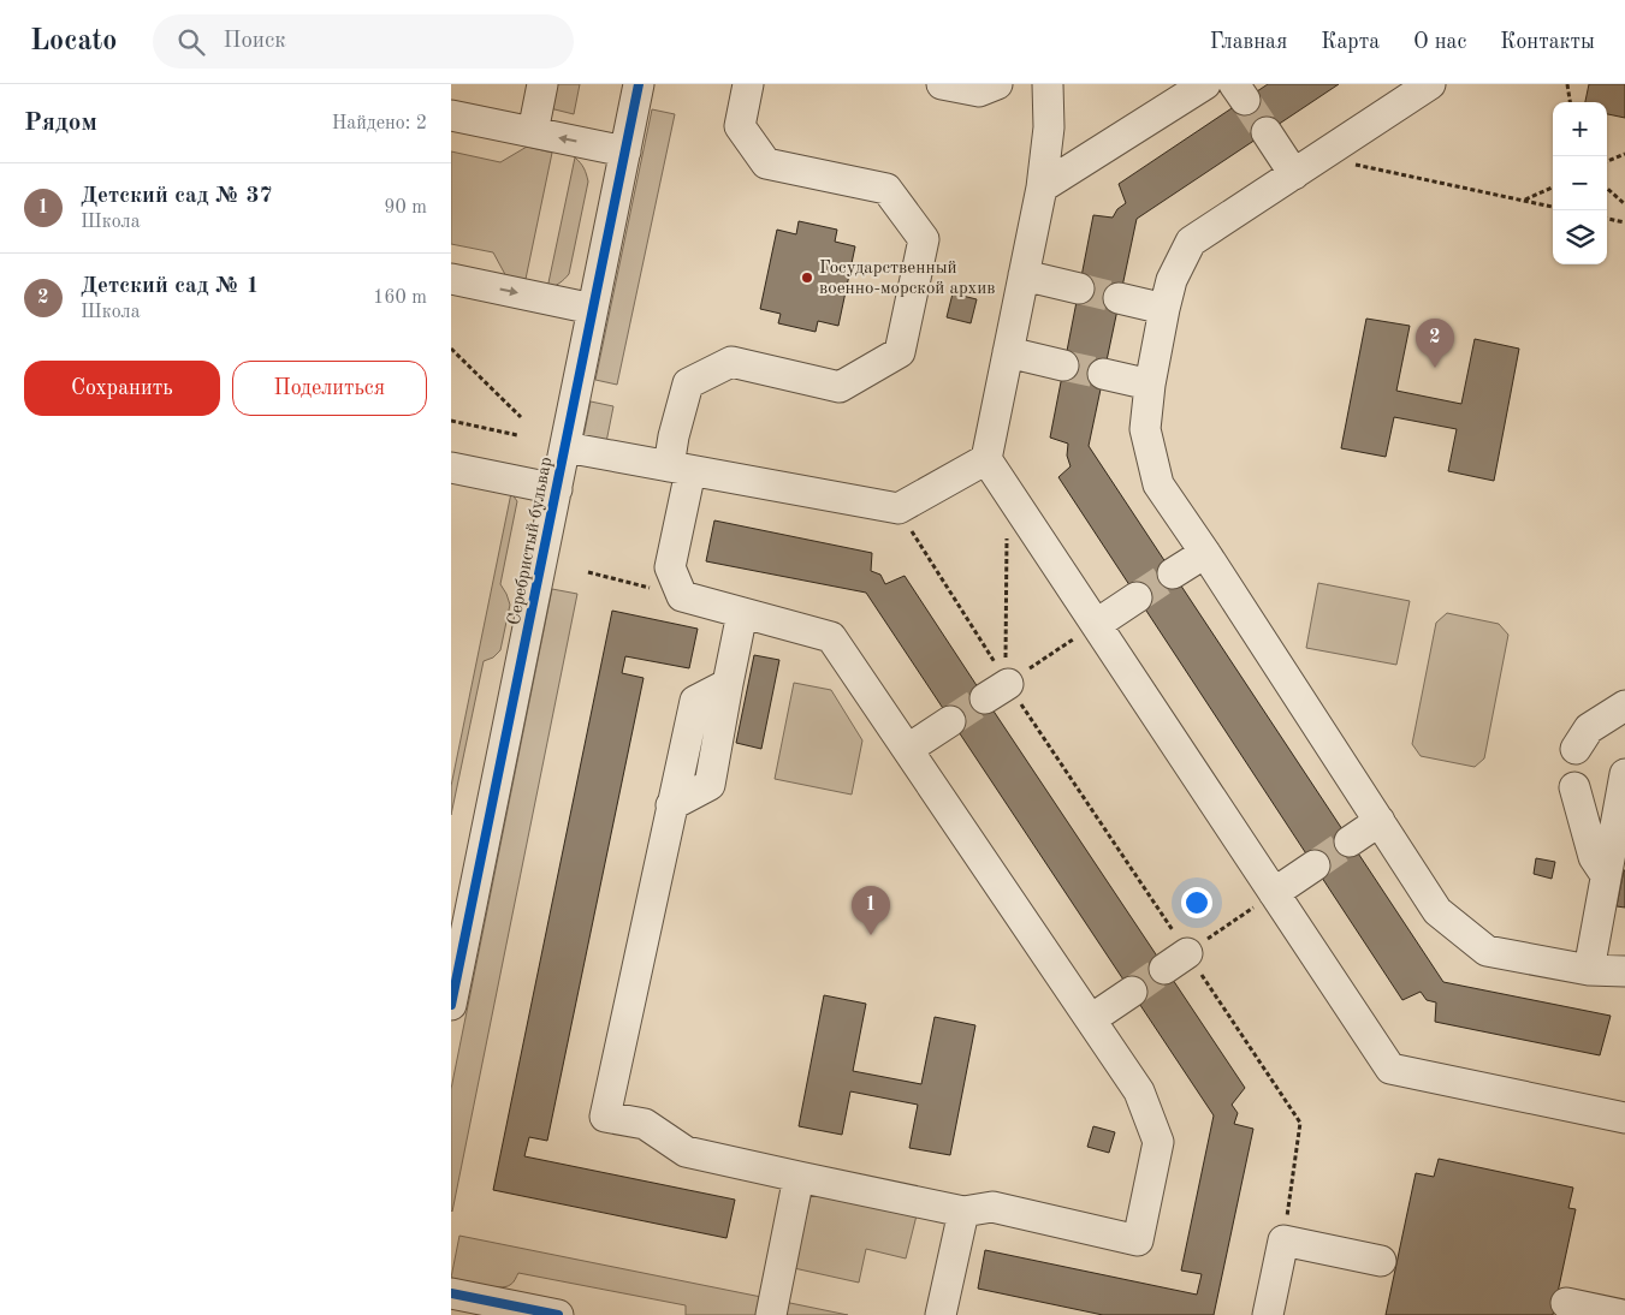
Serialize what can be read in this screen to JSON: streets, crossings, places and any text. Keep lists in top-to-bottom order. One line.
{"streets":{"street":["Серебристый бульвар"]},"places":["Государственный военно-морской архив"],"page":{"header":"Locato","search":"Поиск","nav":["Главная","Карта","О нас","Контакты"],"heading":["Рядом","Найдено: 2"],"map_buttons":["+","−"],"list":[{"mark":"1","name":"Детский сад № 37","note":"Школа","value":"90 m"},{"mark":"2","name":"Детский сад № 1","note":"Школа","value":"160 m"}],"pins":["2","1"],"buttons":["Сохранить","Поделиться"]}}
